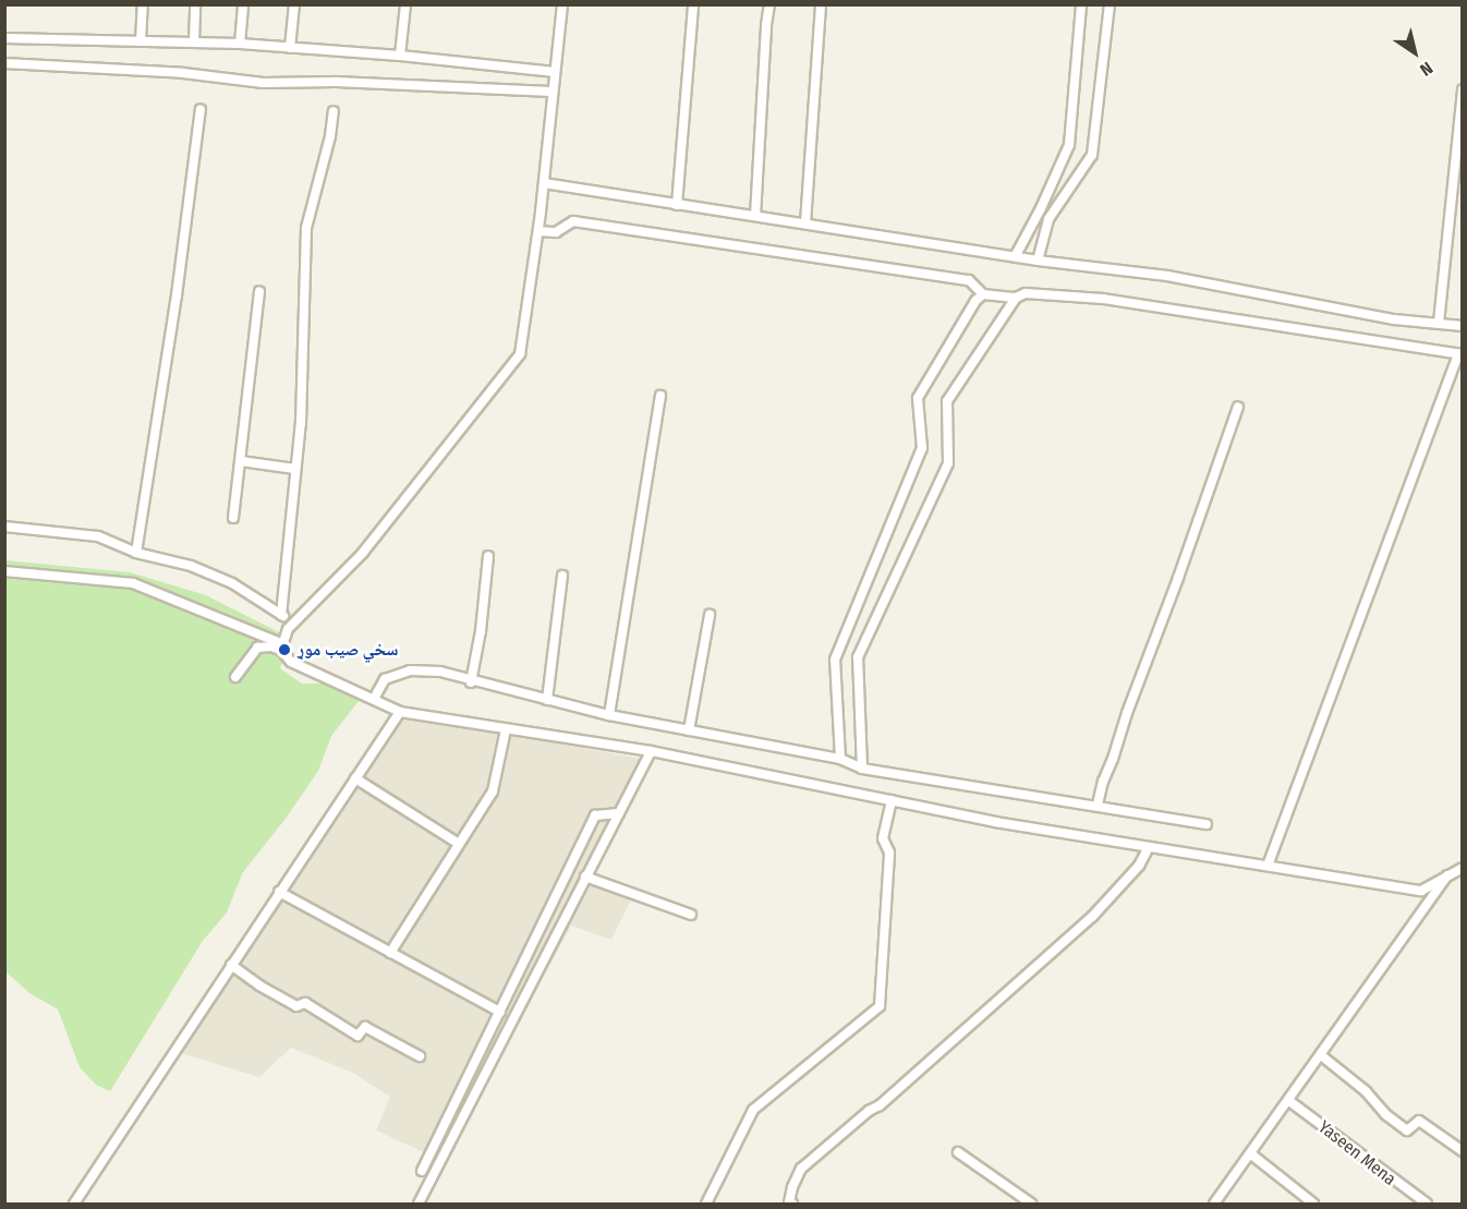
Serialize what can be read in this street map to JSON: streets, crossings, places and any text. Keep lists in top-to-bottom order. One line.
{"streets":{"street":["Yaseen Mena"]},"places":["سخي صیب موړ"],"north":"bottom right"}
